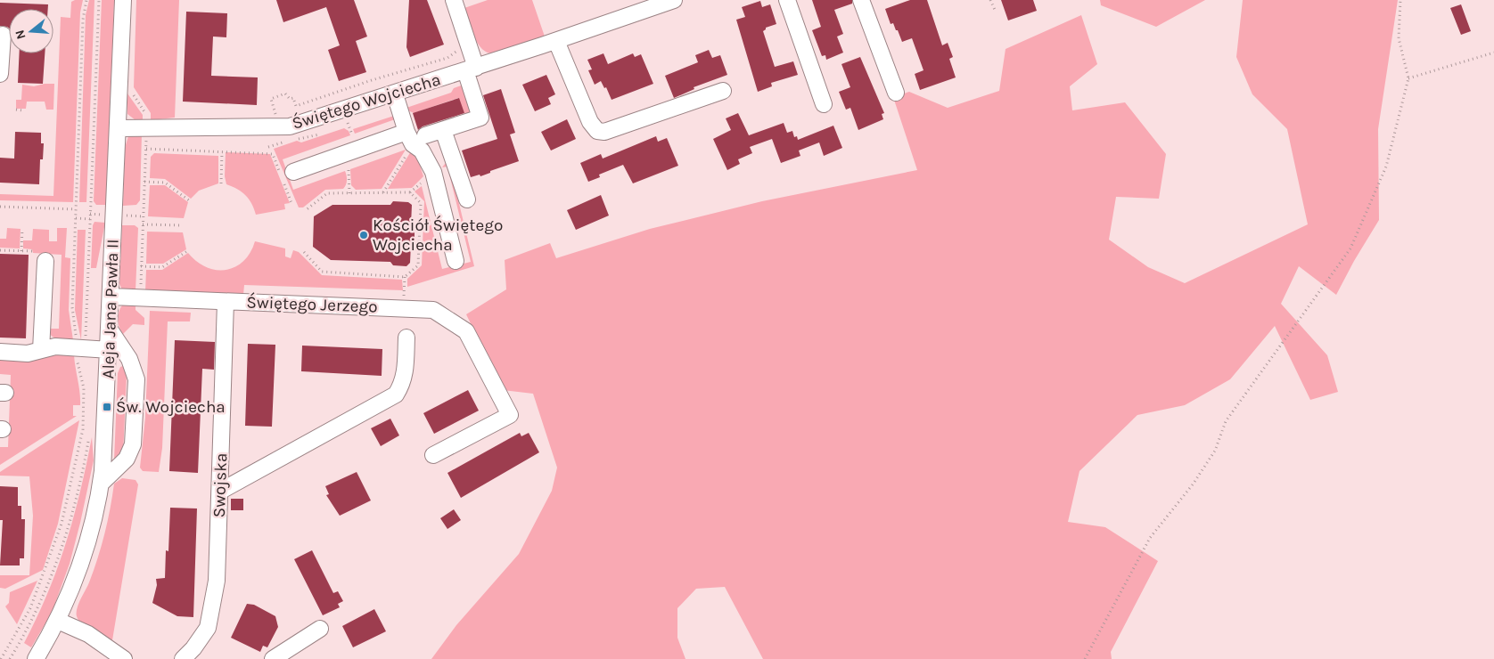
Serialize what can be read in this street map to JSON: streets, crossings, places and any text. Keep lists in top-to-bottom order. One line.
{"streets":{"street":["Świętego Wojciecha","Świętego Jerzego","Aleja Jana Pawła II","Swojska"]},"crossings":[["Świętego Wojciecha","Aleja Jana Pawła II"],["Świętego Jerzego","Aleja Jana Pawła II"],["Świętego Jerzego","Swojska"]],"places":{"other":["Kościół Świętego Wojciecha"],"transit":["Św. Wojciecha"]},"north":"left"}
